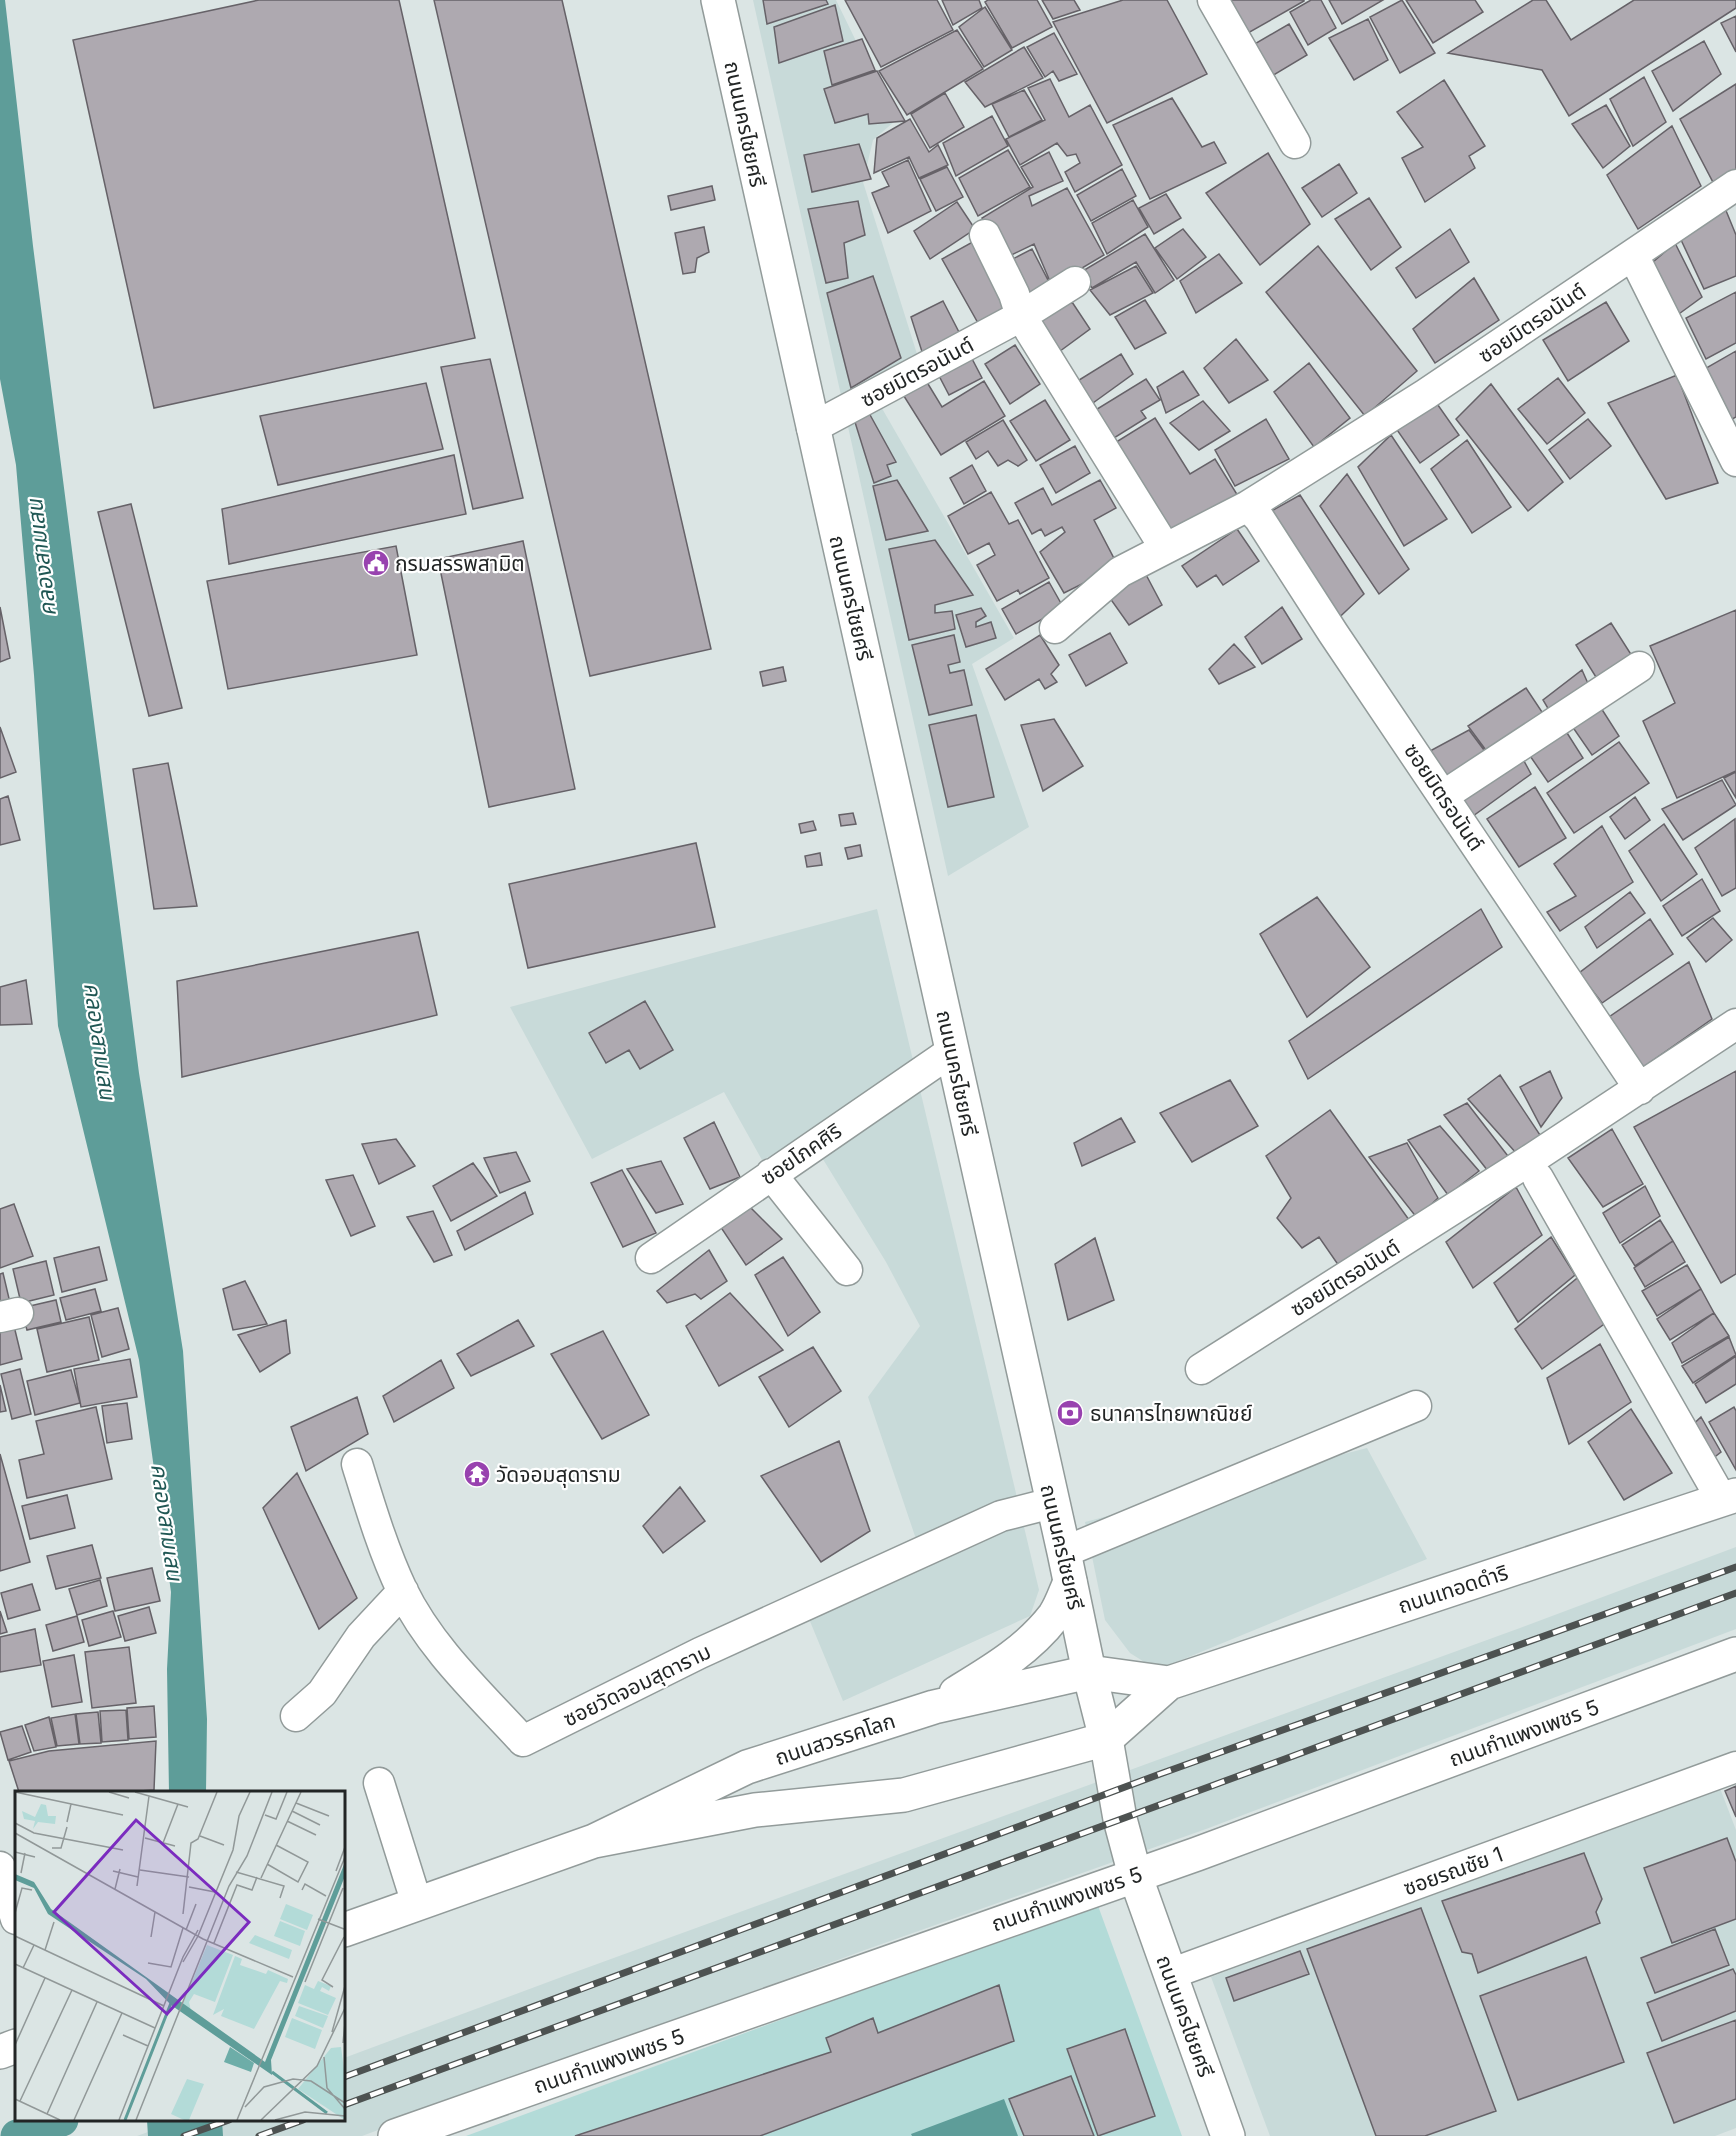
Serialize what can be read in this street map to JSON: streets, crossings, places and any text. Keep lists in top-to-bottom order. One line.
{"streets":{"street":["ถนนนครไชยศรี","ซอยมิตรอนันต์","ซอยโภคศิริ","ถนนเทอดดำริ","ซอยวัดจอมสุดาราม","ถนนกำแพงเพชร 5","ถนนสวรรคโลก","ซอยรณชัย 1"]},"crossings":[["ถนนนครไชยศรี","ซอยมิตรอนันต์"],["ถนนนครไชยศรี","ซอยโภคศิริ"],["ถนนนครไชยศรี","ถนนเทอดดำริ"],["ถนนนครไชยศรี","ซอยวัดจอมสุดาราม"],["ถนนนครไชยศรี","ถนนกำแพงเพชร 5"],["ถนนนครไชยศรี","ถนนสวรรคโลก"],["ถนนนครไชยศรี","ซอยรณชัย 1"],["ถนนเทอดดำริ","ถนนสวรรคโลก"]],"water":["คลองสามเสน"],"places":{"public building":["กรมสรรพสามิต"],"bank":["ธนาคารไทยพาณิชย์"],"temple":["วัดจอมสุดาราม"]}}
